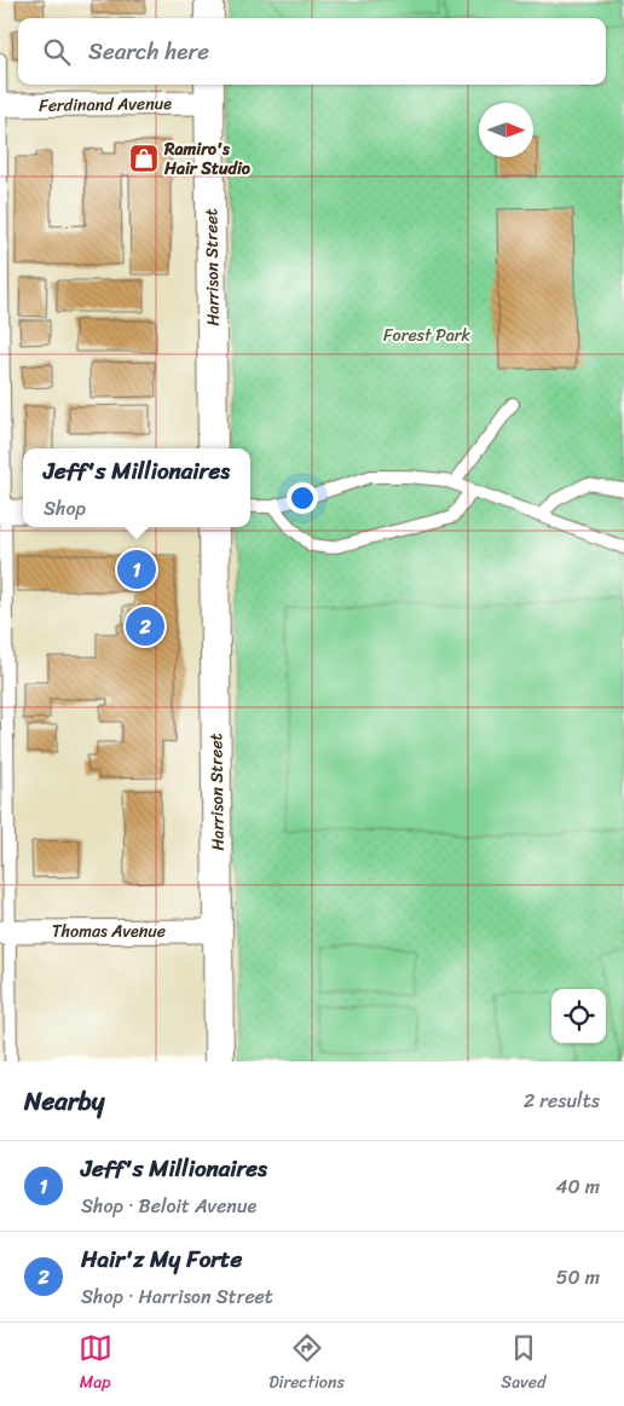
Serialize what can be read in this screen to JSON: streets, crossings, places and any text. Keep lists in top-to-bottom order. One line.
{"streets":{"street":["Ferdinand Avenue","Harrison Street","Thomas Avenue"]},"crossings":[["Ferdinand Avenue","Harrison Street"],["Harrison Street","Thomas Avenue"]],"parks":["Forest Park"],"places":{"shop":["Ramiro's Hair Studio"]},"north":"right","page":{"search":"Search here","popup":["Jeff's Millionaires","Shop"],"pins":["1","2"],"heading":["Nearby","2 results"],"list":[{"mark":"1","name":"Jeff's Millionaires","note":"Shop · Beloit Avenue","value":"40 m"},{"mark":"2","name":"Hair'z My Forte","note":"Shop · Harrison Street","value":"50 m"}],"nav":["Map","Directions","Saved"]}}
